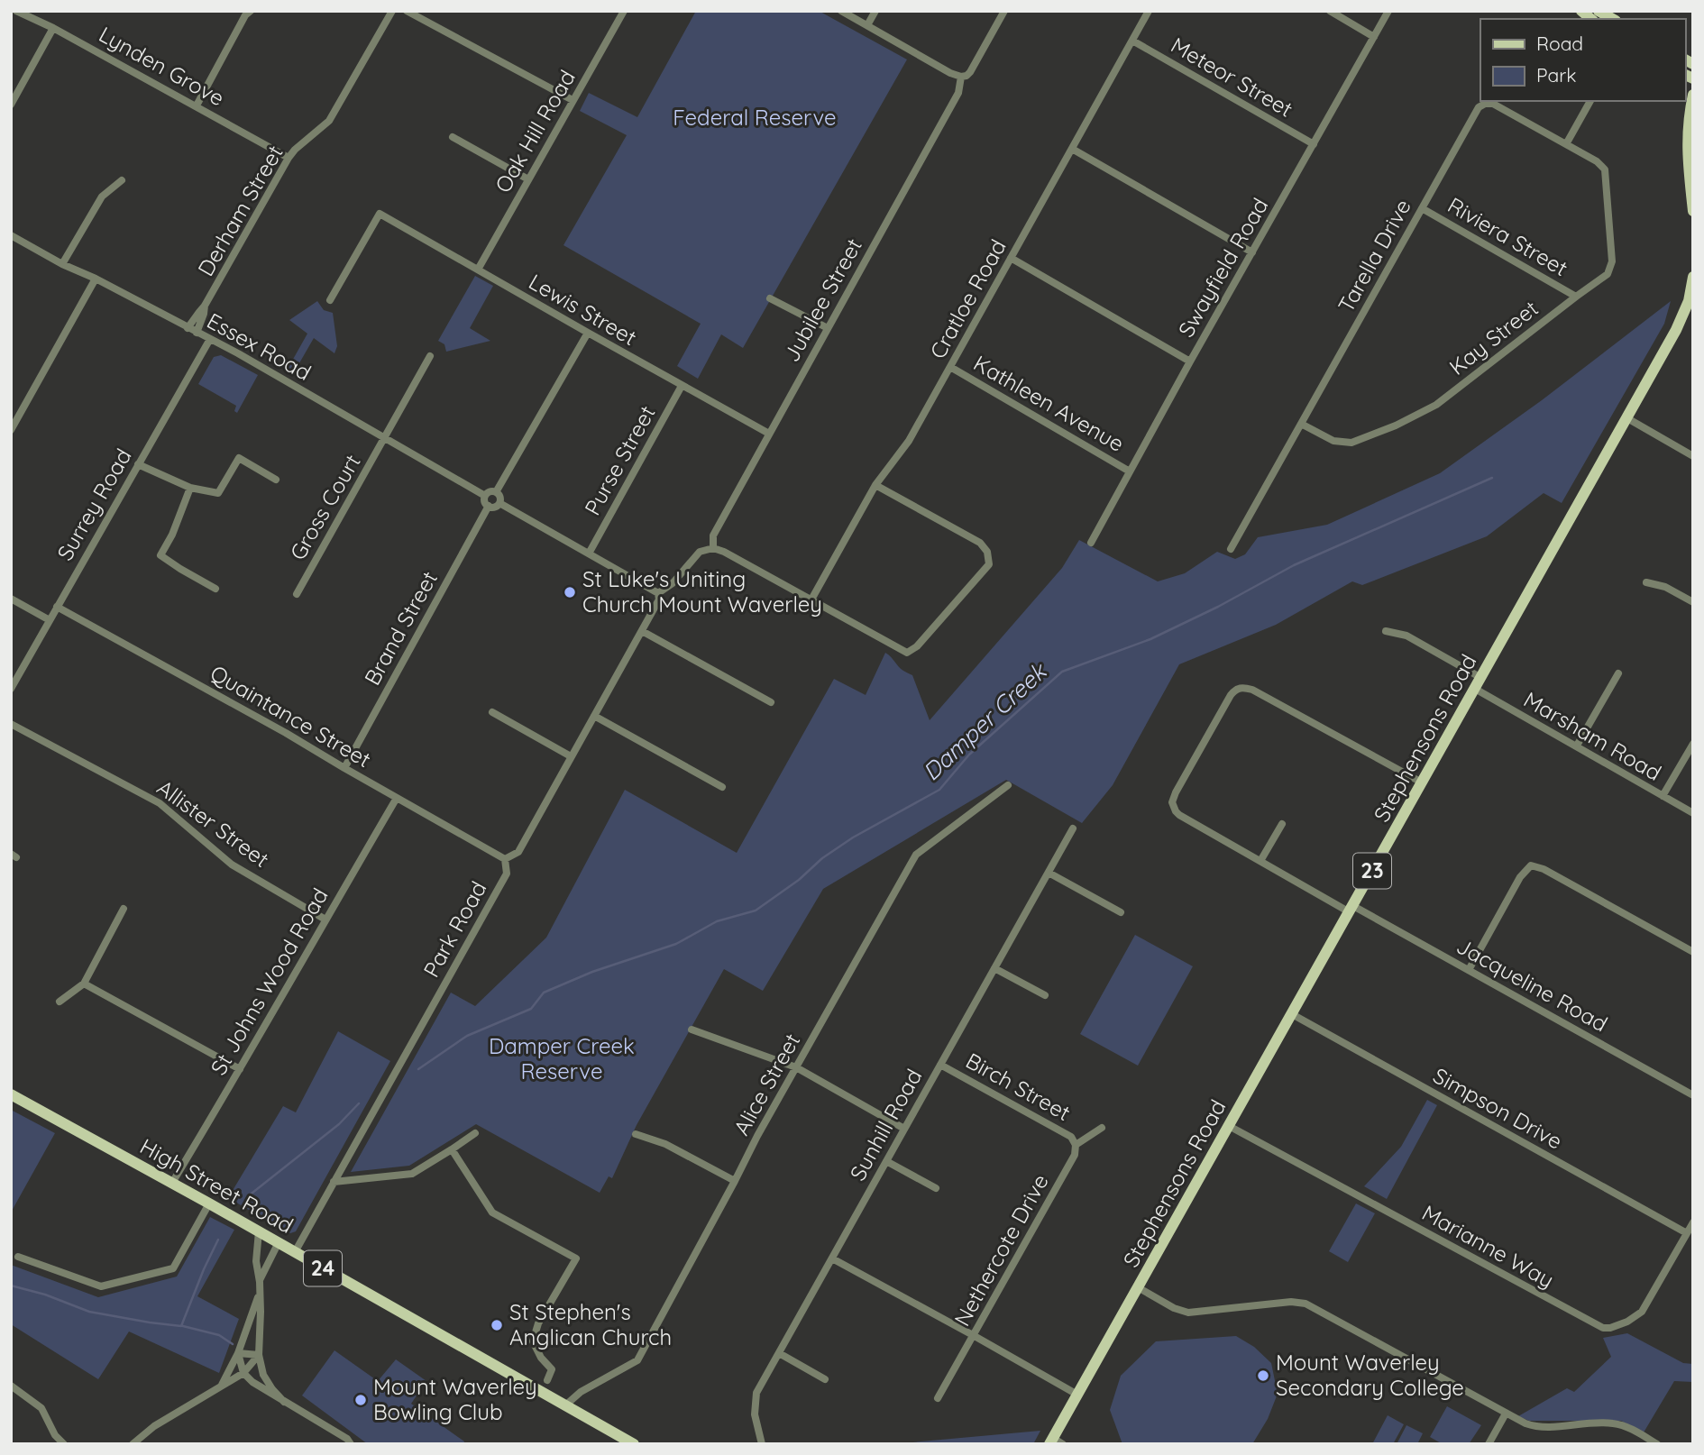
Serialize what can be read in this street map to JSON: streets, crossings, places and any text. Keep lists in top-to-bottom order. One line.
{"streets":{"main road":["Stephensons Road","23","High Street Road","24"],"street":["Lynden Grove","Meteor Street","Oak Hill Road","Derham Street","Riviera Street","Tarella Drive","Swayfield Road","Cratloe Road","Jubilee Street","Lewis Street","Kay Street","Essex Road","Kathleen Avenue","Purse Street","Surrey Road","Gross Court","Brand Street","Quaintance Street","Marsham Road","Allister Street","Park Road","St Johns Wood Road","Jacqueline Road","Alice Street","Birch Street","Simpson Drive","Sunhill Road","Marianne Way","Nethercote Drive"]},"crossings":[["Lynden Grove","Derham Street"],["Meteor Street","Swayfield Road"],["Meteor Street","Cratloe Road"],["Oak Hill Road","Lewis Street"],["Derham Street","Essex Road"],["Riviera Street","Tarella Drive"],["Riviera Street","Kay Street"],["Tarella Drive","Kay Street"],["Swayfield Road","Kathleen Avenue"],["Cratloe Road","Kathleen Avenue"],["Jubilee Street","Lewis Street"],["Lewis Street","Purse Street"],["Essex Road","Surrey Road"],["Essex Road","Gross Court"],["Essex Road","Brand Street"],["Surrey Road","Quaintance Street"],["Brand Street","Quaintance Street"],["Quaintance Street","Park Road"],["Quaintance Street","St Johns Wood Road"],["Marsham Road","Stephensons Road"],["Stephensons Road","Jacqueline Road"],["Stephensons Road","Simpson Drive"],["Stephensons Road","Marianne Way"],["Allister Street","St Johns Wood Road"],["Park Road","High Street Road"],["St Johns Wood Road","High Street Road"],["Alice Street","High Street Road"],["Birch Street","Sunhill Road"],["Birch Street","Nethercote Drive"],["Simpson Drive","Marianne Way"]],"water":["Damper Creek"],"parks":["Federal Reserve","Damper Creek Reserve"],"places":["St Luke's Uniting Church Mount Waverley","St Stephen's Anglican Church","Mount Waverley Secondary College","Mount Waverley Bowling Club"],"legend":["Road","Park"]}
